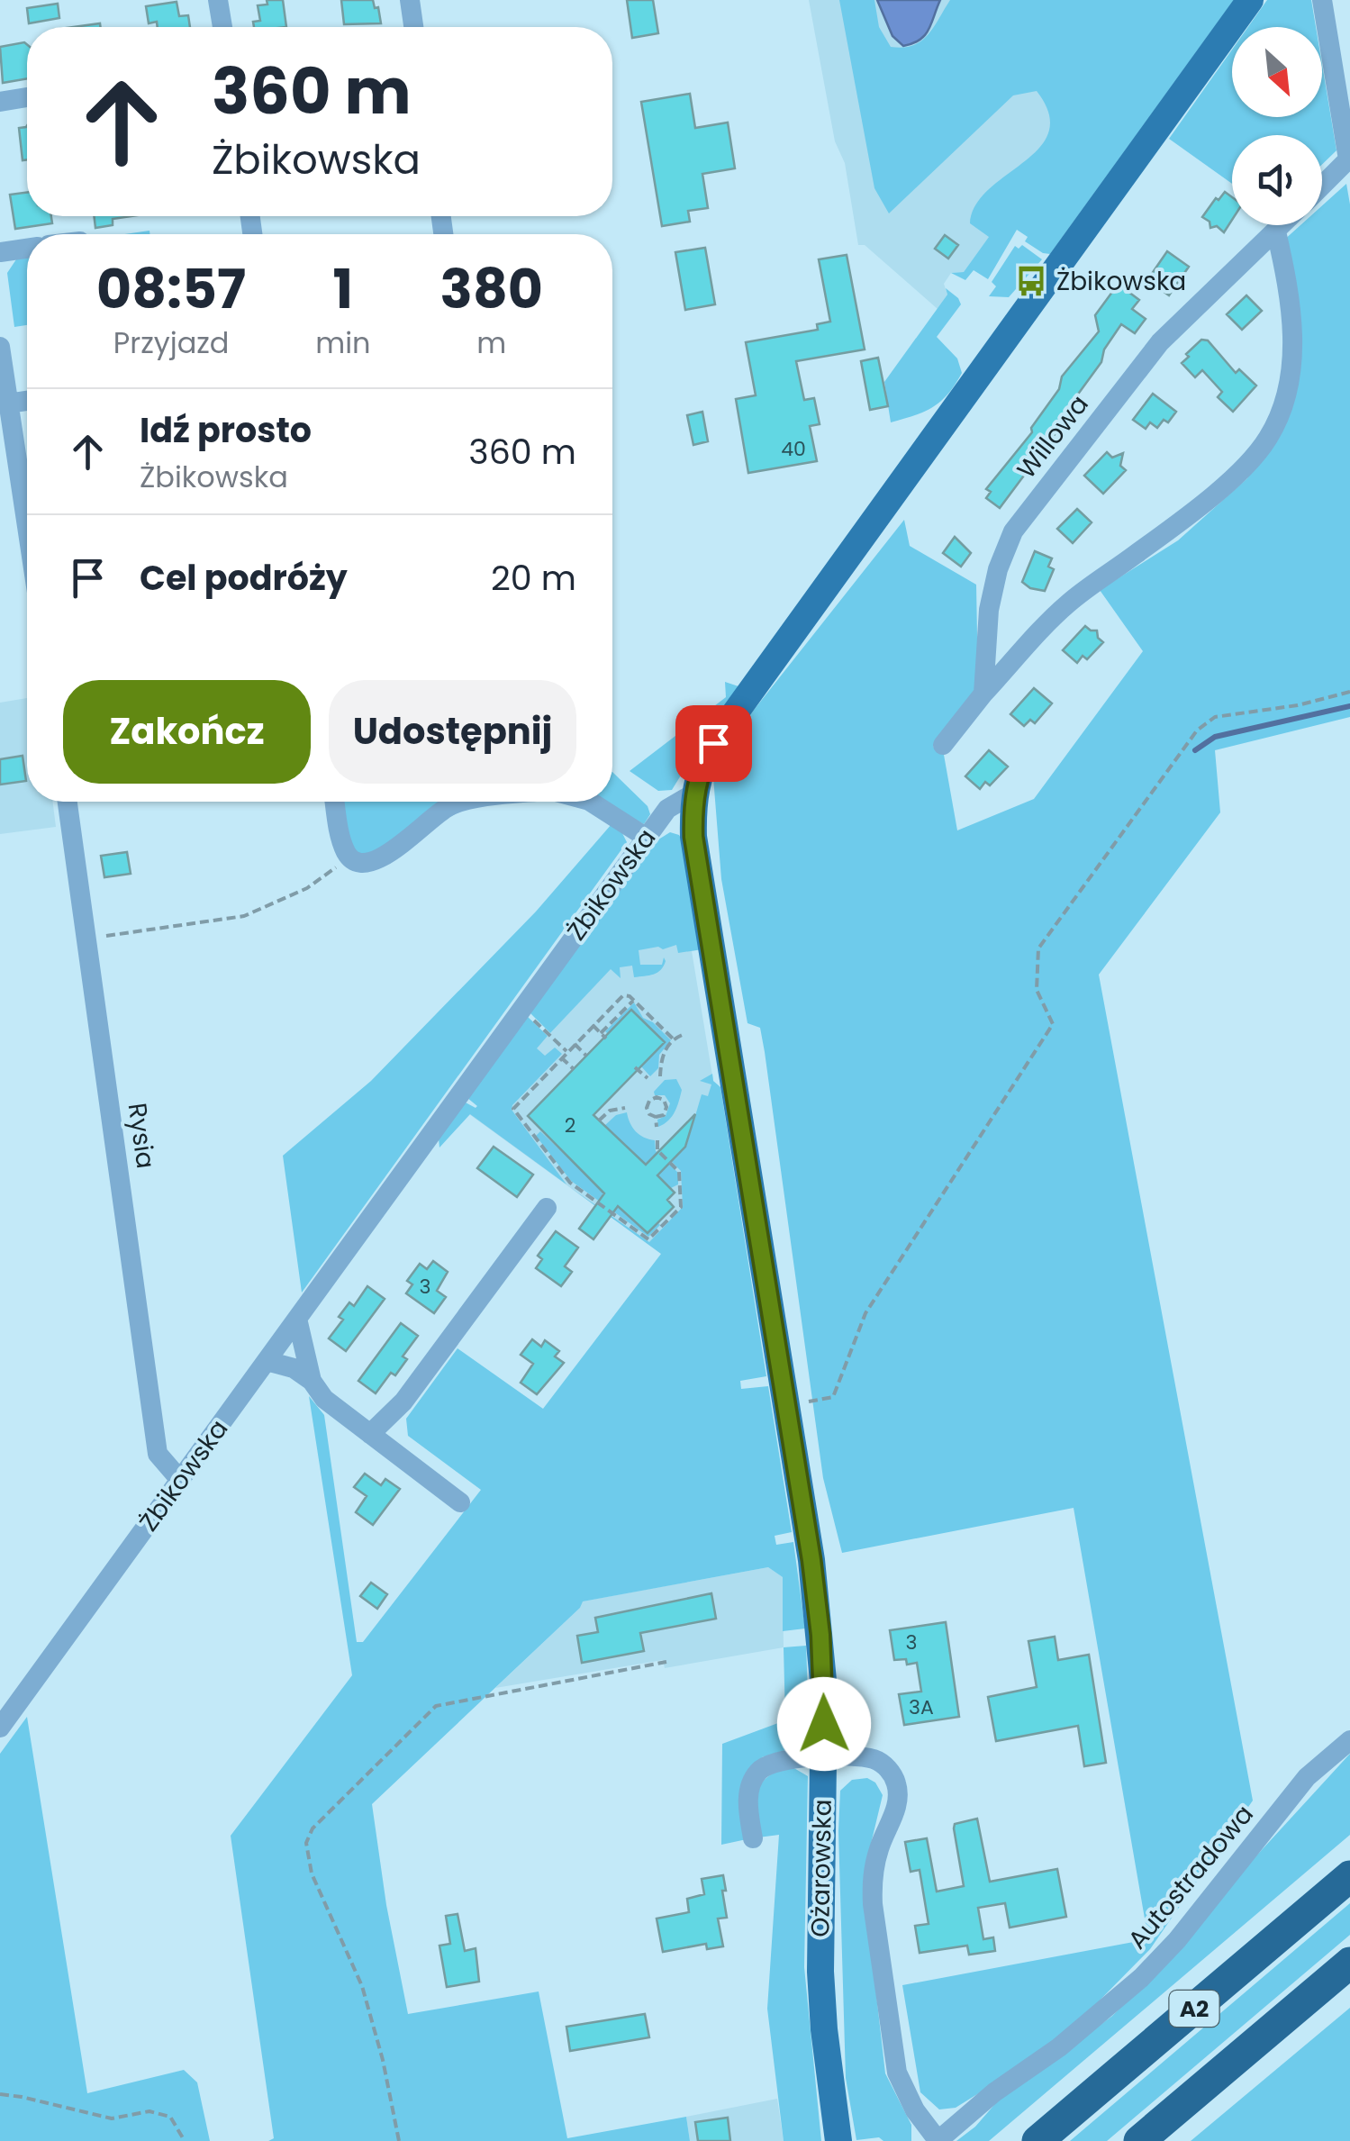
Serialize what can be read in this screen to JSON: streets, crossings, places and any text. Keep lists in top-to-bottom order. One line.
{"streets":{"highway":["A2"],"main road":["Ożarowska"],"street":["Willowa","Żbikowska","Rysia","Autostradowa"]},"crossings":[["Żbikowska","Rysia"],["Żbikowska","Ożarowska"]],"places":{"bus stop":["Żbikowska"]},"house_numbers":["40","2","3","3","3A"],"north":"bottom right","page":{"turn":["360 m","Żbikowska"],"eta":["08:57","Przyjazd","1","min","380","m"],"list":[{"name":"Idź prosto","note":"Żbikowska","value":"360 m"},{"name":"Cel podróży","value":"20 m"}],"buttons":["Zakończ","Udostępnij"]}}
